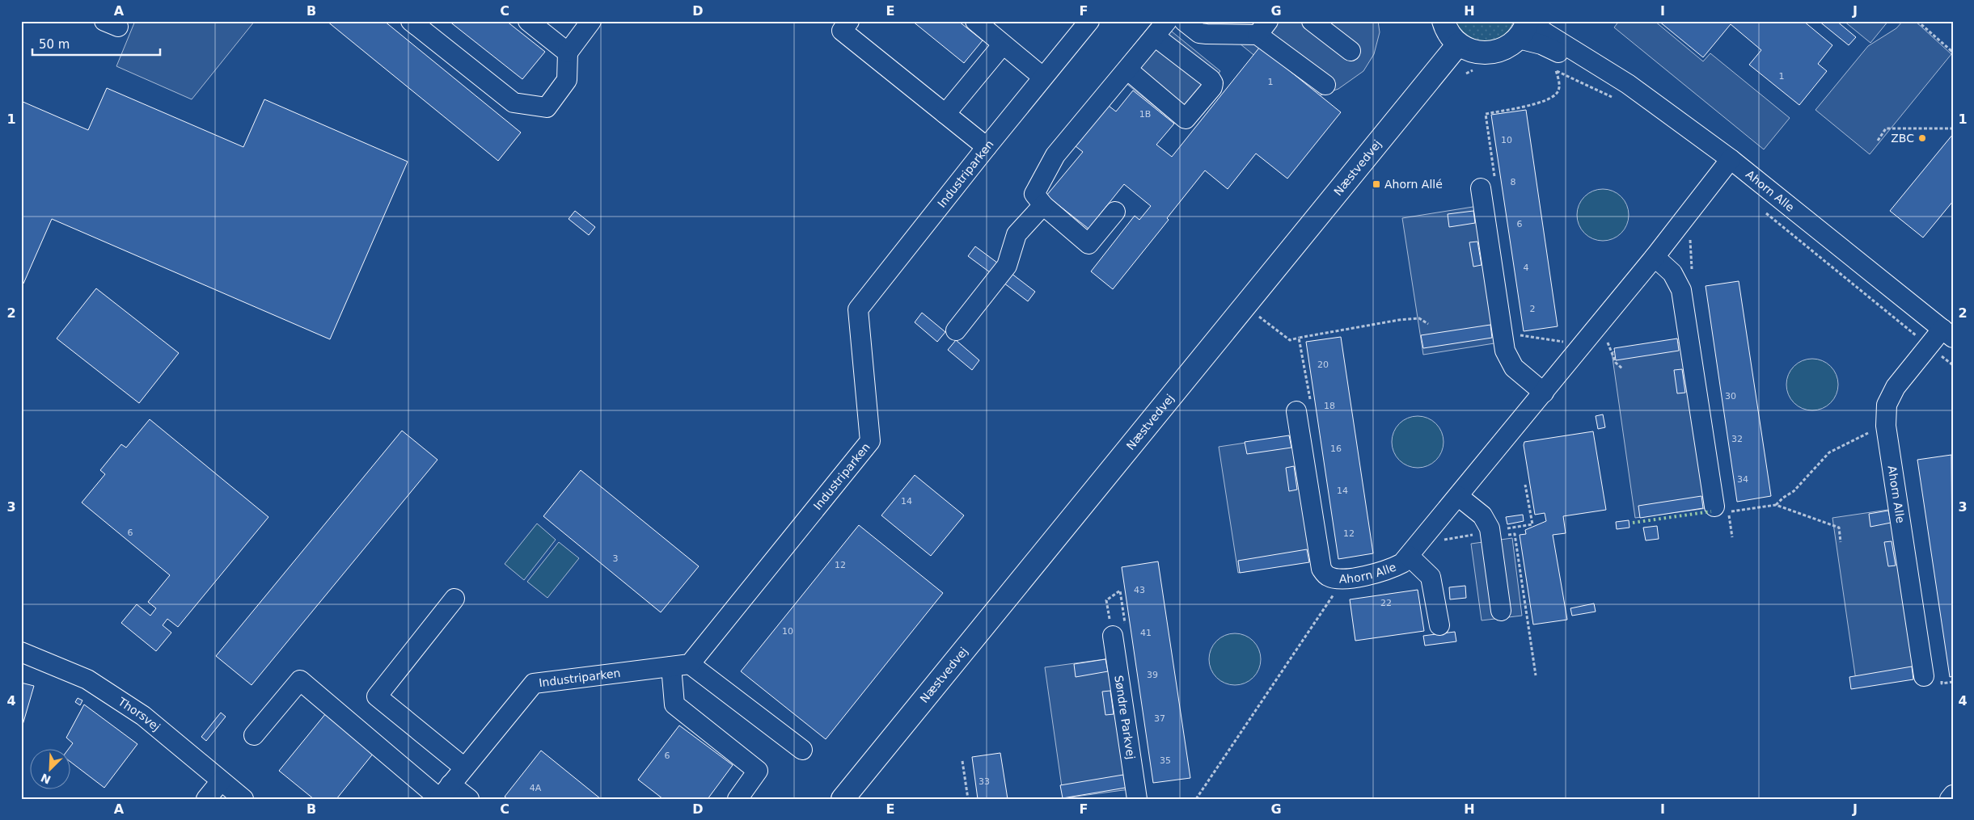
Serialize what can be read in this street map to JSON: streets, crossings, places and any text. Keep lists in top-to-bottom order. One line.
{"streets":{"main road":["Næstvedvej"],"street":["Industriparken","Ahorn Alle","Thorsvej","Søndre Parkvej"]},"places":{"other":["ZBC"],"transit":["Ahorn Allé"]},"house_numbers":["1","1","1B","10","8","6","4","2","20","30","18","32","16","34","14","14","6","12","3","12","43","22","10","41","39","37","6","35","33","4A"],"scale_bar":"50 m","north":"bottom left","grid":{"columns":["A","B","C","D","E","F","G","H","I","J"],"rows":["1","2","3","4"]}}
